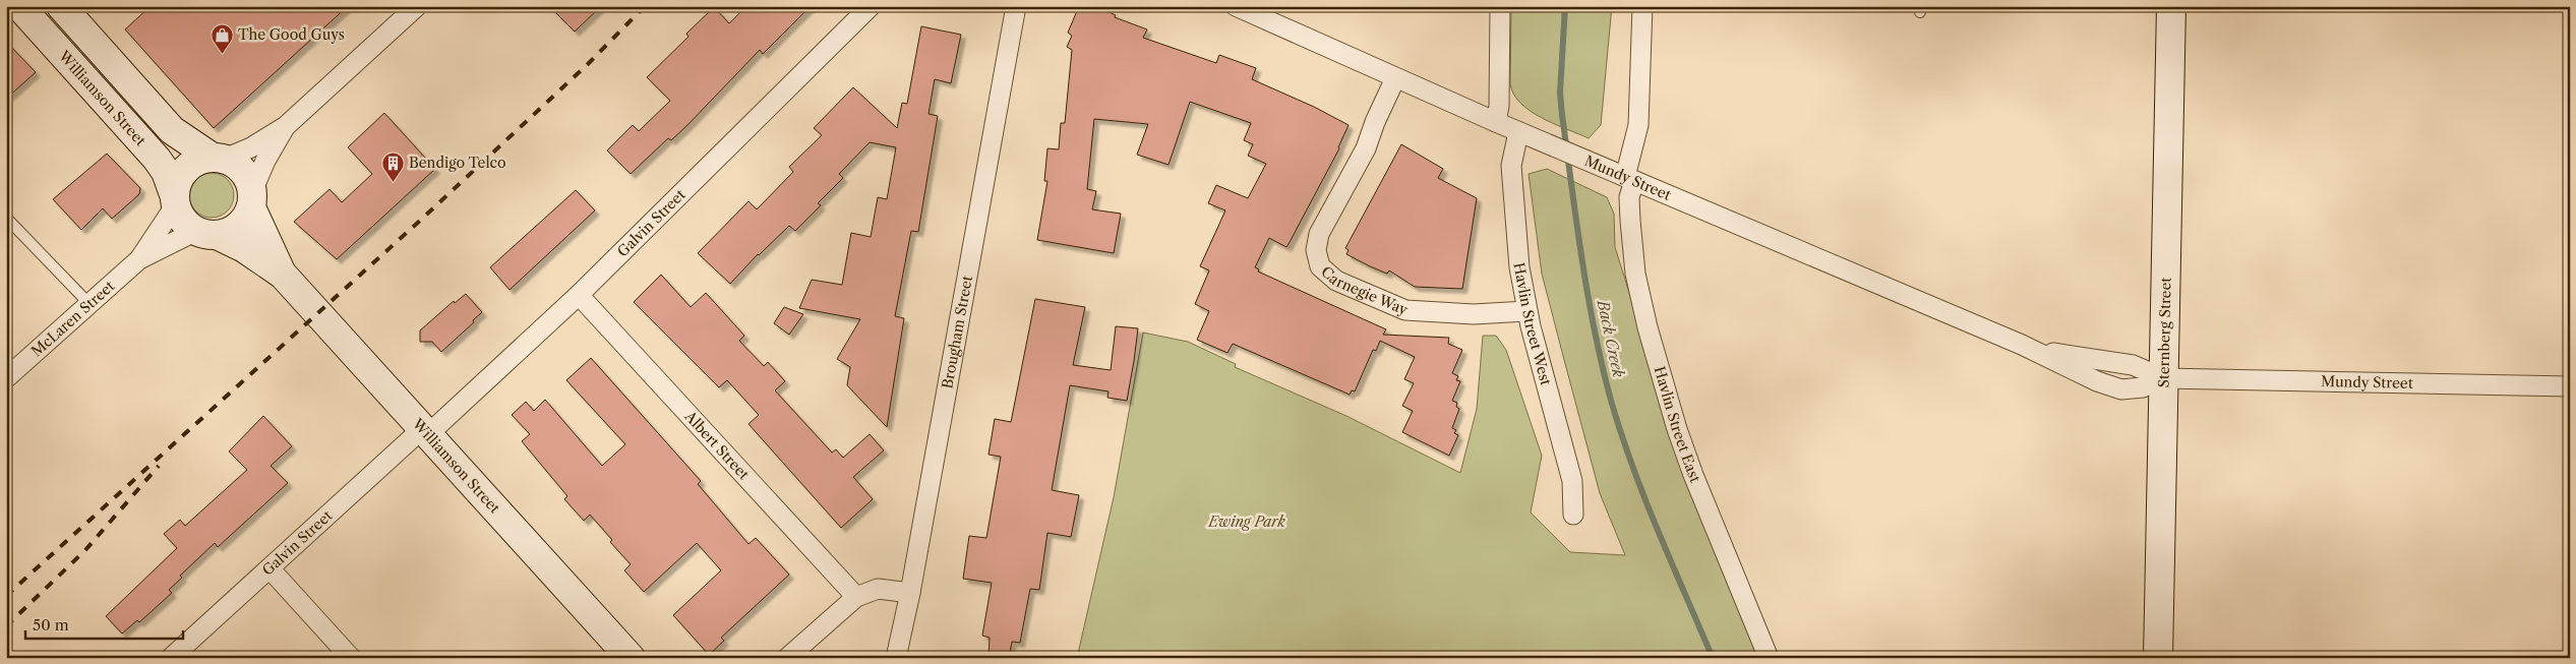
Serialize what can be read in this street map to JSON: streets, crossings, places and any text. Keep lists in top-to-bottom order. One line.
{"streets":{"street":["Williamson Street","Mundy Street","Galvin Street","Carnegie Way","McLaren Street","Havlin Street West","Brougham Street","Sternberg Street","Havlin Street East","Albert Street"]},"crossings":[["Williamson Street","Galvin Street"],["Williamson Street","McLaren Street"],["Mundy Street","Carnegie Way"],["Mundy Street","Havlin Street West"],["Mundy Street","Sternberg Street"],["Mundy Street","Havlin Street East"],["Galvin Street","Albert Street"],["Carnegie Way","Havlin Street West"]],"water":["Back Creek"],"parks":["Ewing Park"],"places":{"shop":["The Good Guys"],"building":["Bendigo Telco"]},"scale_bar":"50 m"}
